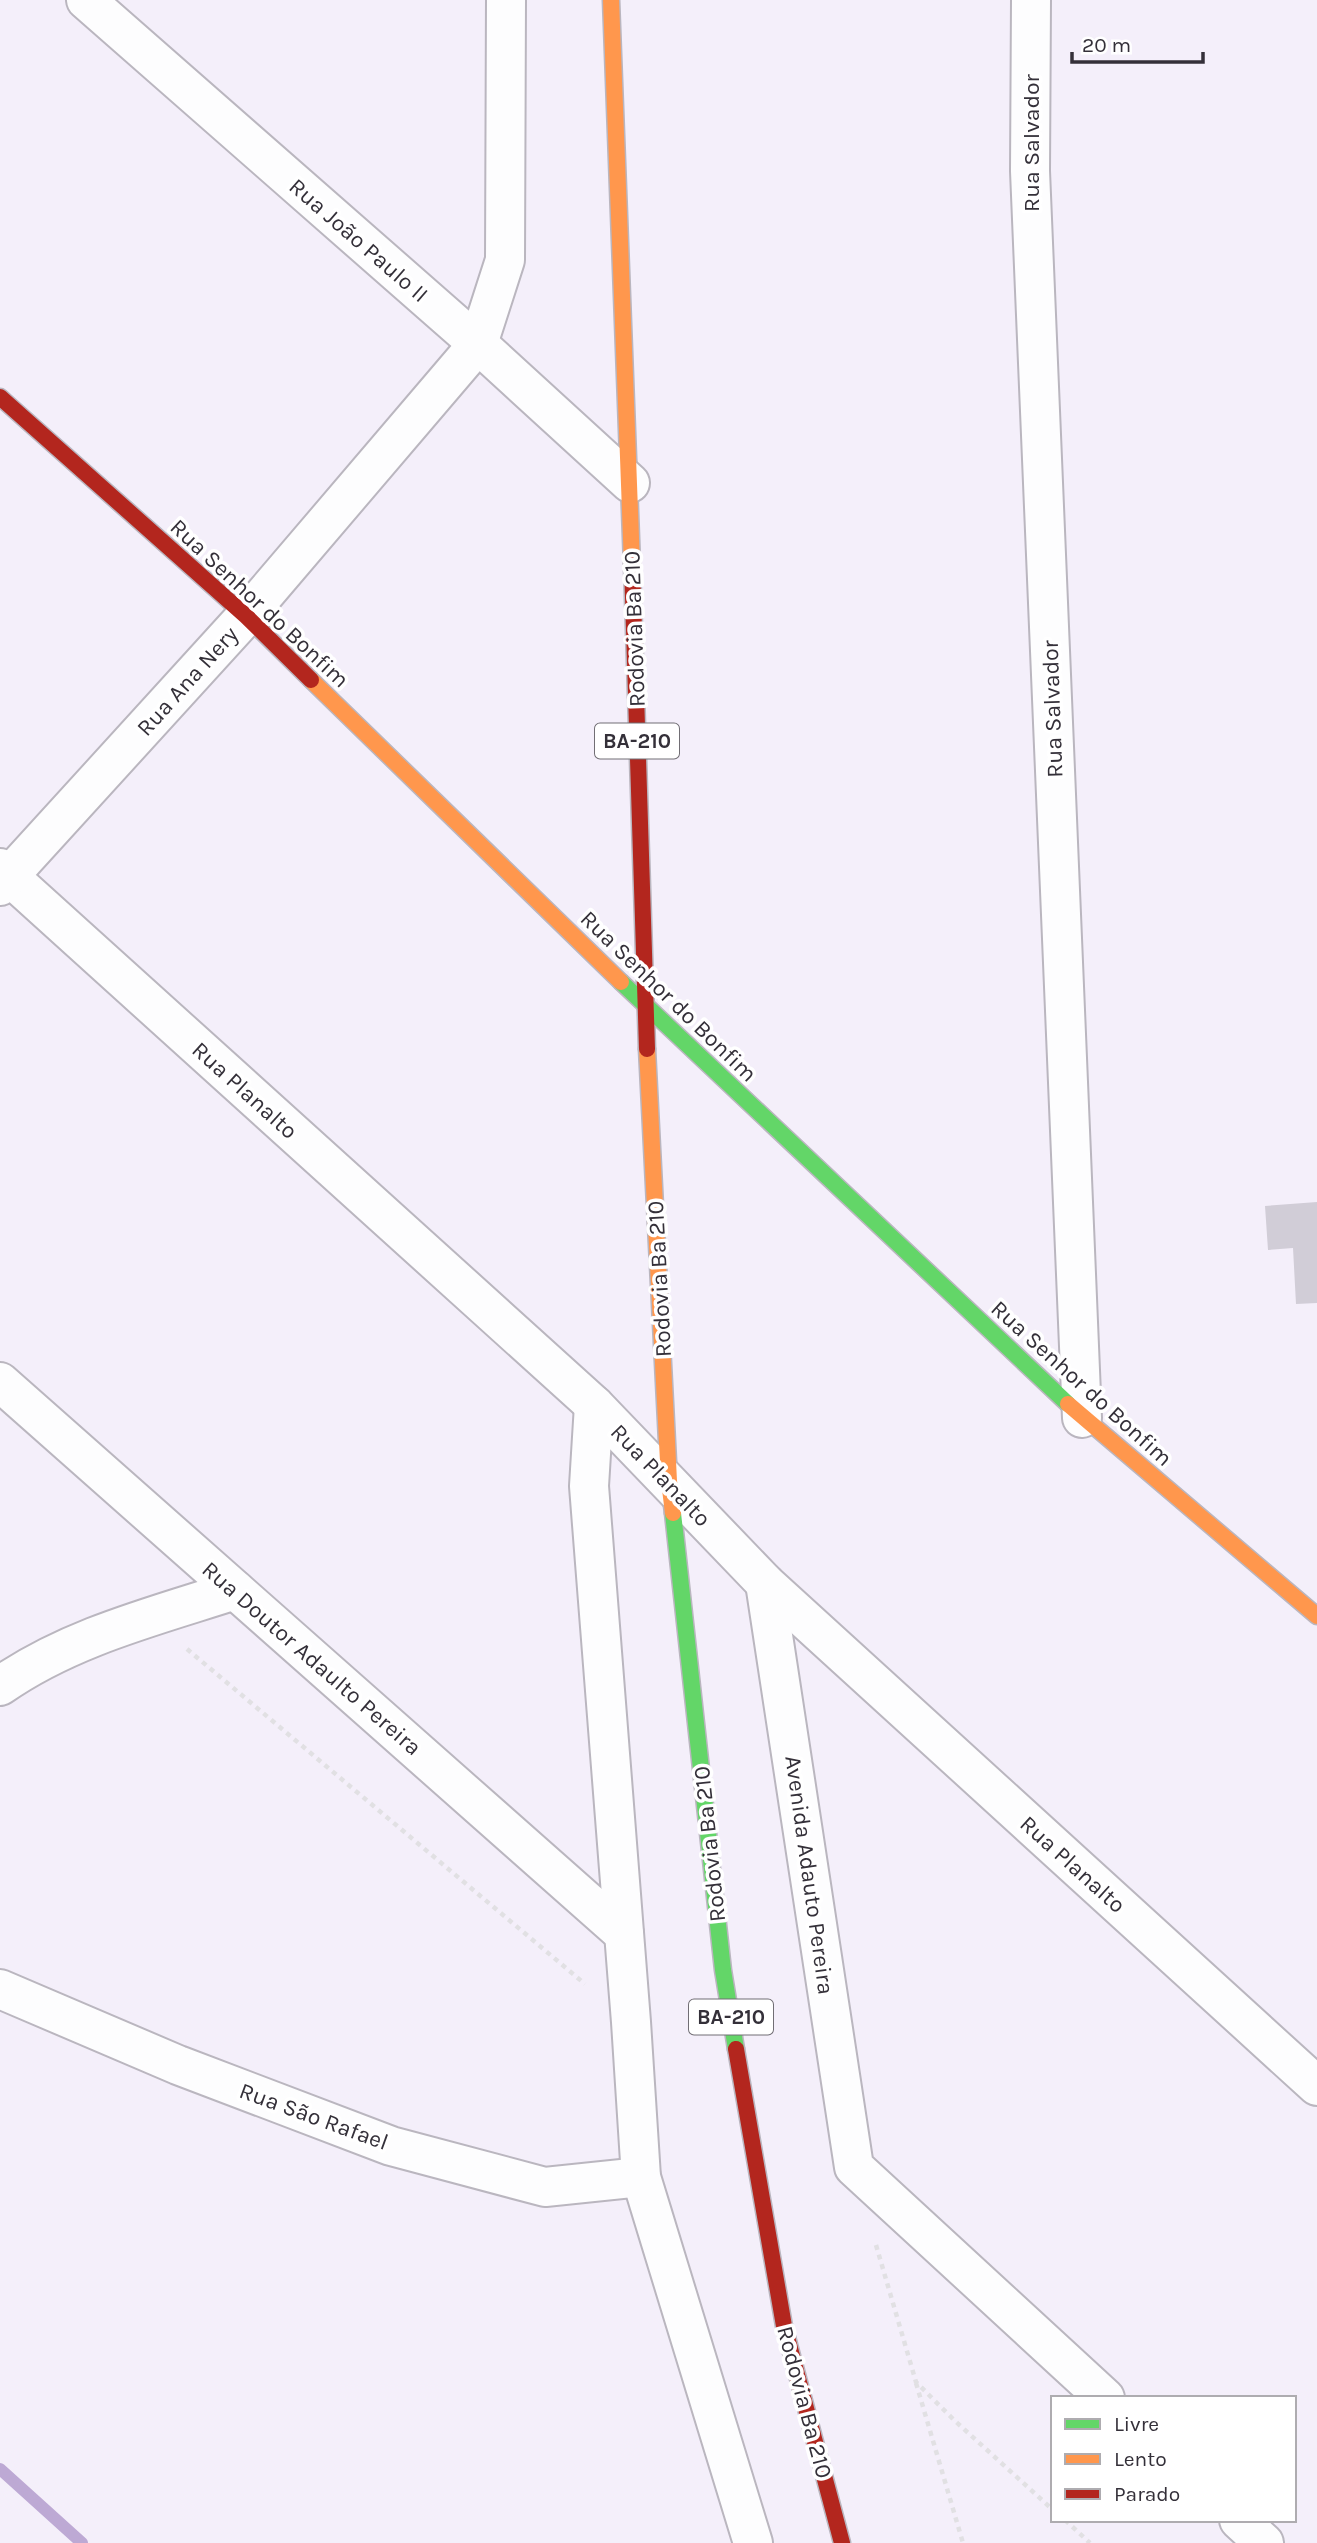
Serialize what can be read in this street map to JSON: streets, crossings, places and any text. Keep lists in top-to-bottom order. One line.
{"streets":{"main road":["Rua Senhor do Bonfim","Rodovia Ba 210","BA-210"],"street":["Rua Salvador","Rua João Paulo II","Rua Ana Nery","Rua Planalto","Rua Doutor Adaulto Pereira","Avenida Adauto Pereira","Rua São Rafael"]},"crossings":[["Rua Salvador","Rua Senhor do Bonfim"],["Rua João Paulo II","Rodovia Ba 210"],["Rua João Paulo II","Rua Ana Nery"],["Rua Senhor do Bonfim","Rodovia Ba 210"],["Rua Senhor do Bonfim","Rua Ana Nery"],["Rodovia Ba 210","Rua Planalto"],["Rua Ana Nery","Rua Planalto"],["Rua Planalto","Avenida Adauto Pereira"]],"legend":["Livre","Lento","Parado"],"scale_bar":"20 m"}
